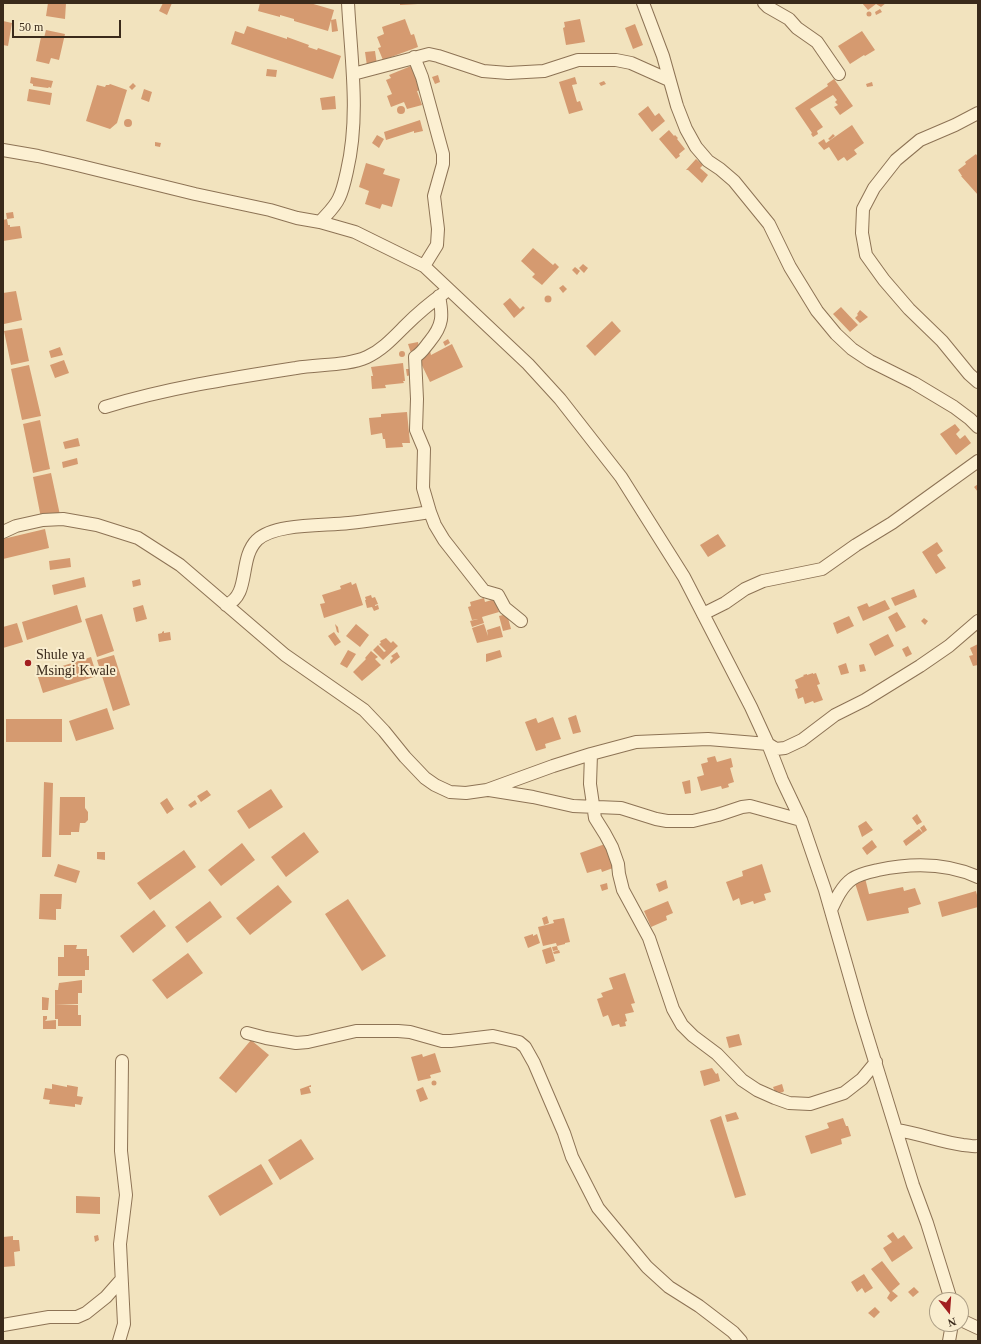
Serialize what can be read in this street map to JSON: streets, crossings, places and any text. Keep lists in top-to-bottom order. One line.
{"places":["Shule ya Msingi Kwale"],"scale_bar":"50 m","north":"bottom"}
